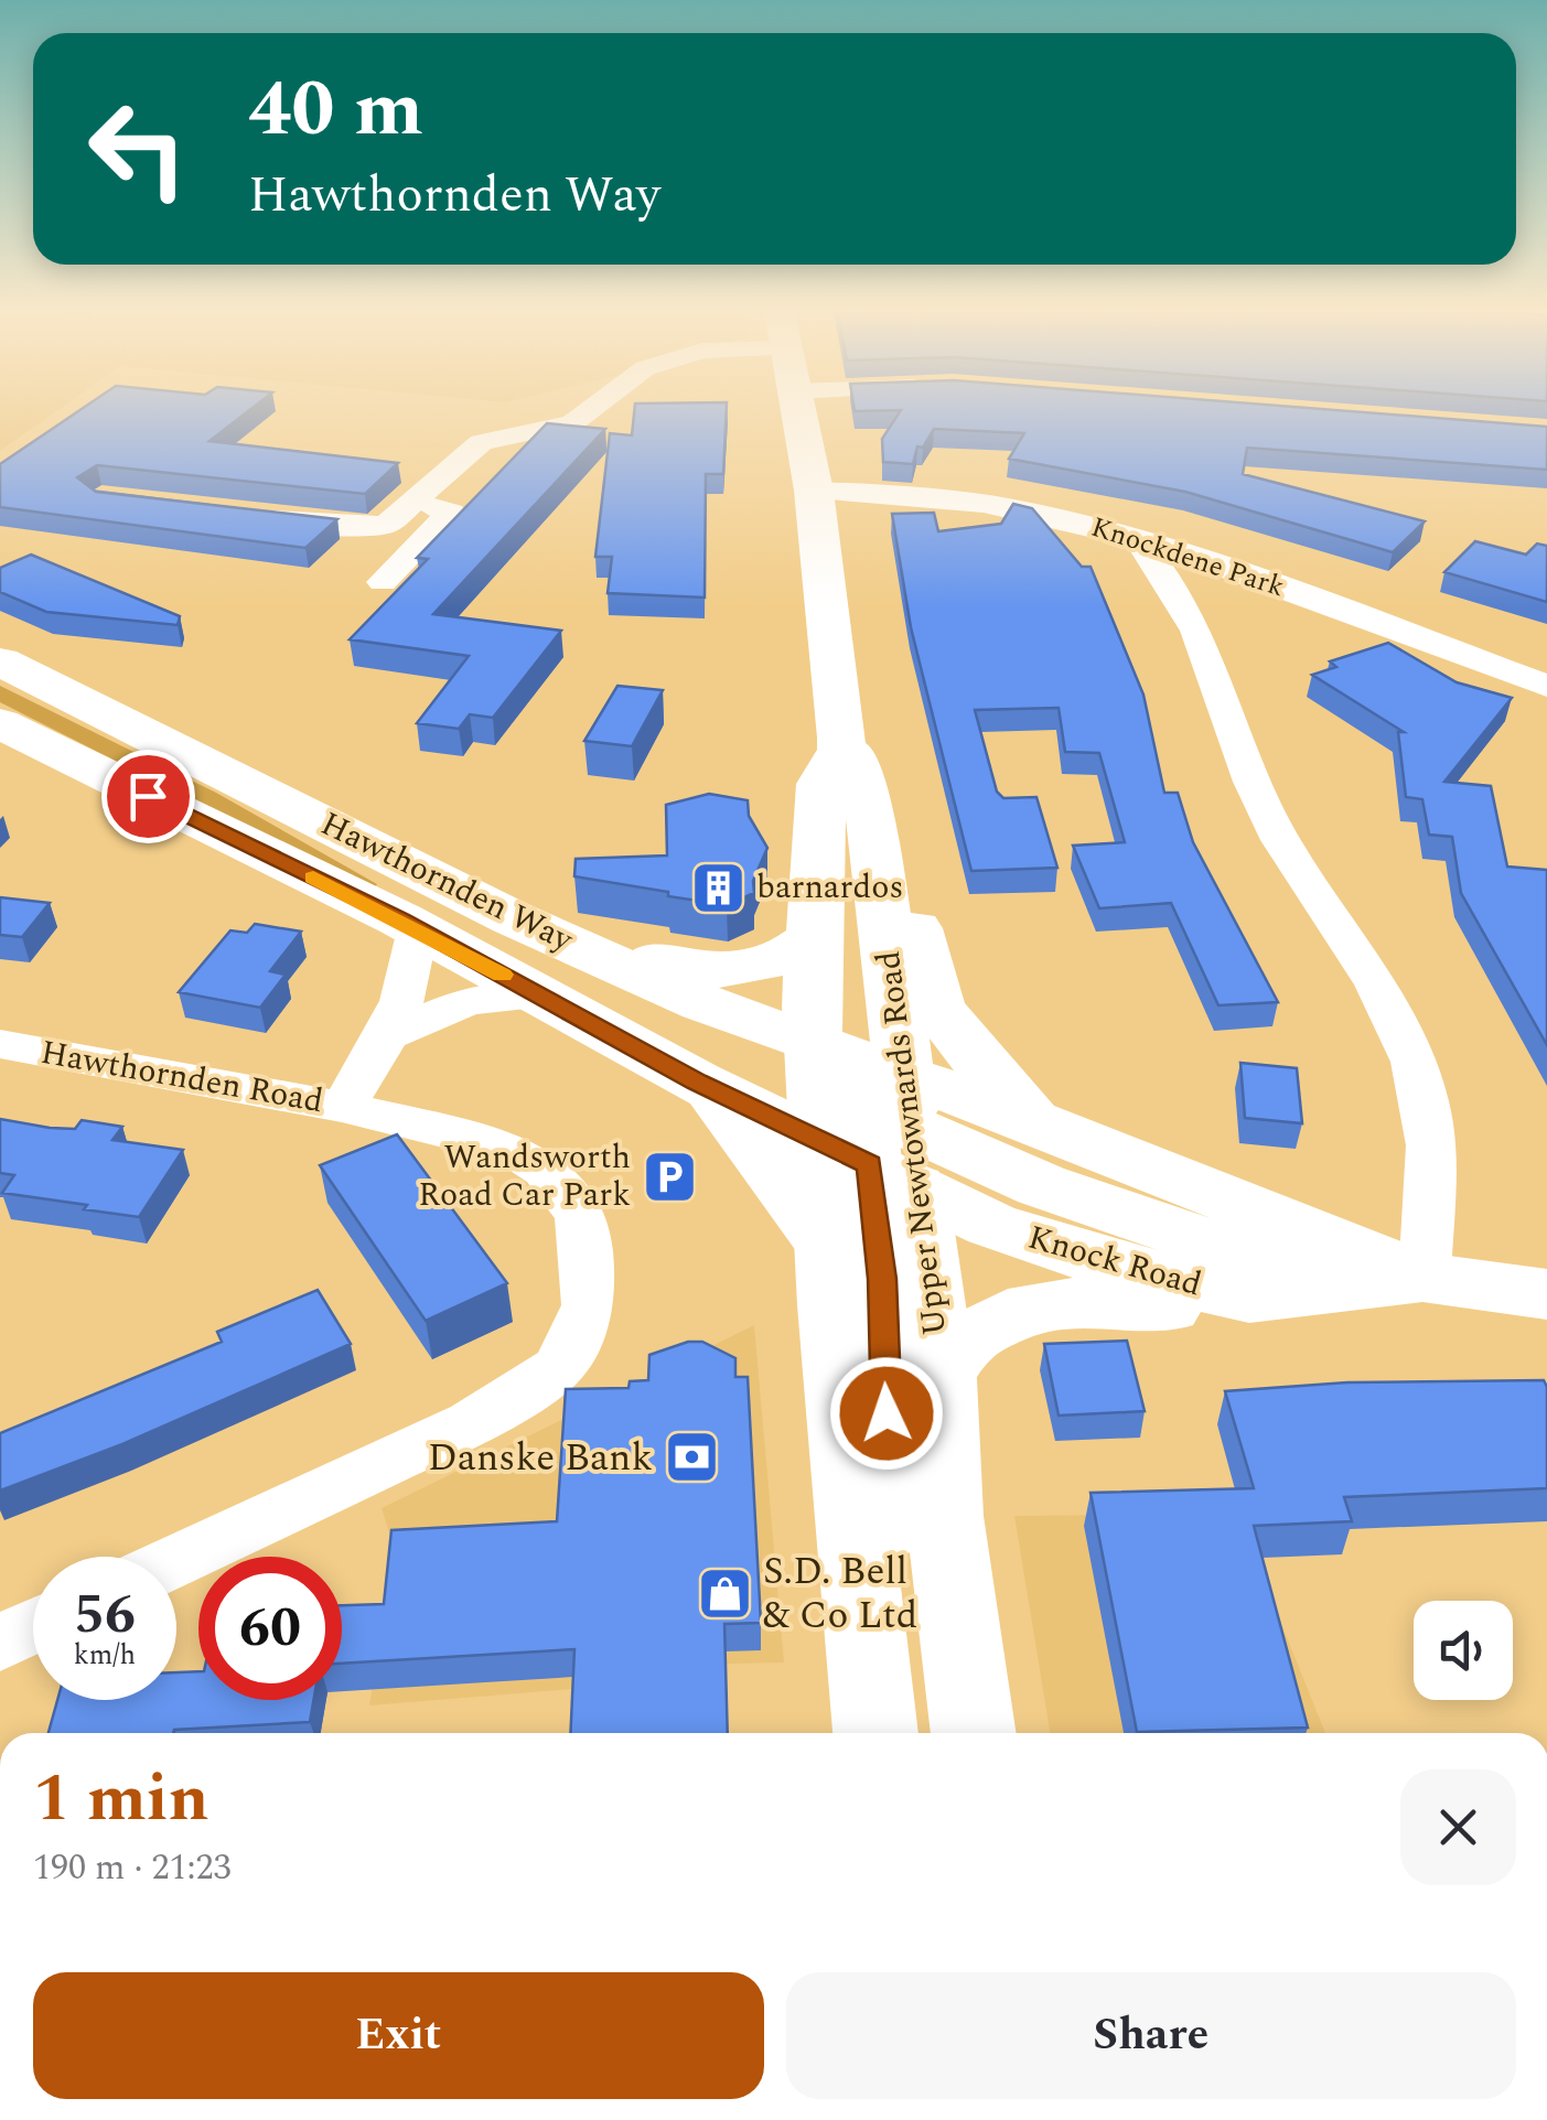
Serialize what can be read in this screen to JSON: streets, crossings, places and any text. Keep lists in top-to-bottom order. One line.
{"streets":{"main road":["Hawthornden Way","Upper Newtownards Road","Knock Road"],"street":["Knockdene Park","Hawthornden Road"]},"crossings":[["Knockdene Park","Upper Newtownards Road"],["Hawthornden Way","Hawthornden Road"],["Hawthornden Way","Upper Newtownards Road"],["Hawthornden Way","Knock Road"],["Upper Newtownards Road","Knock Road"]],"places":{"building":["barnardos"],"parking":["Wandsworth Road Car Park"],"bank":["Danske Bank"],"shop":["S.D. Bell & Co Ltd"]},"page":{"turn":["40 m","Hawthornden Way"],"speed":"56 km/h","limit":"60","heading":["1 min","190 m · 21:23"],"buttons":["Exit","Share"]}}
